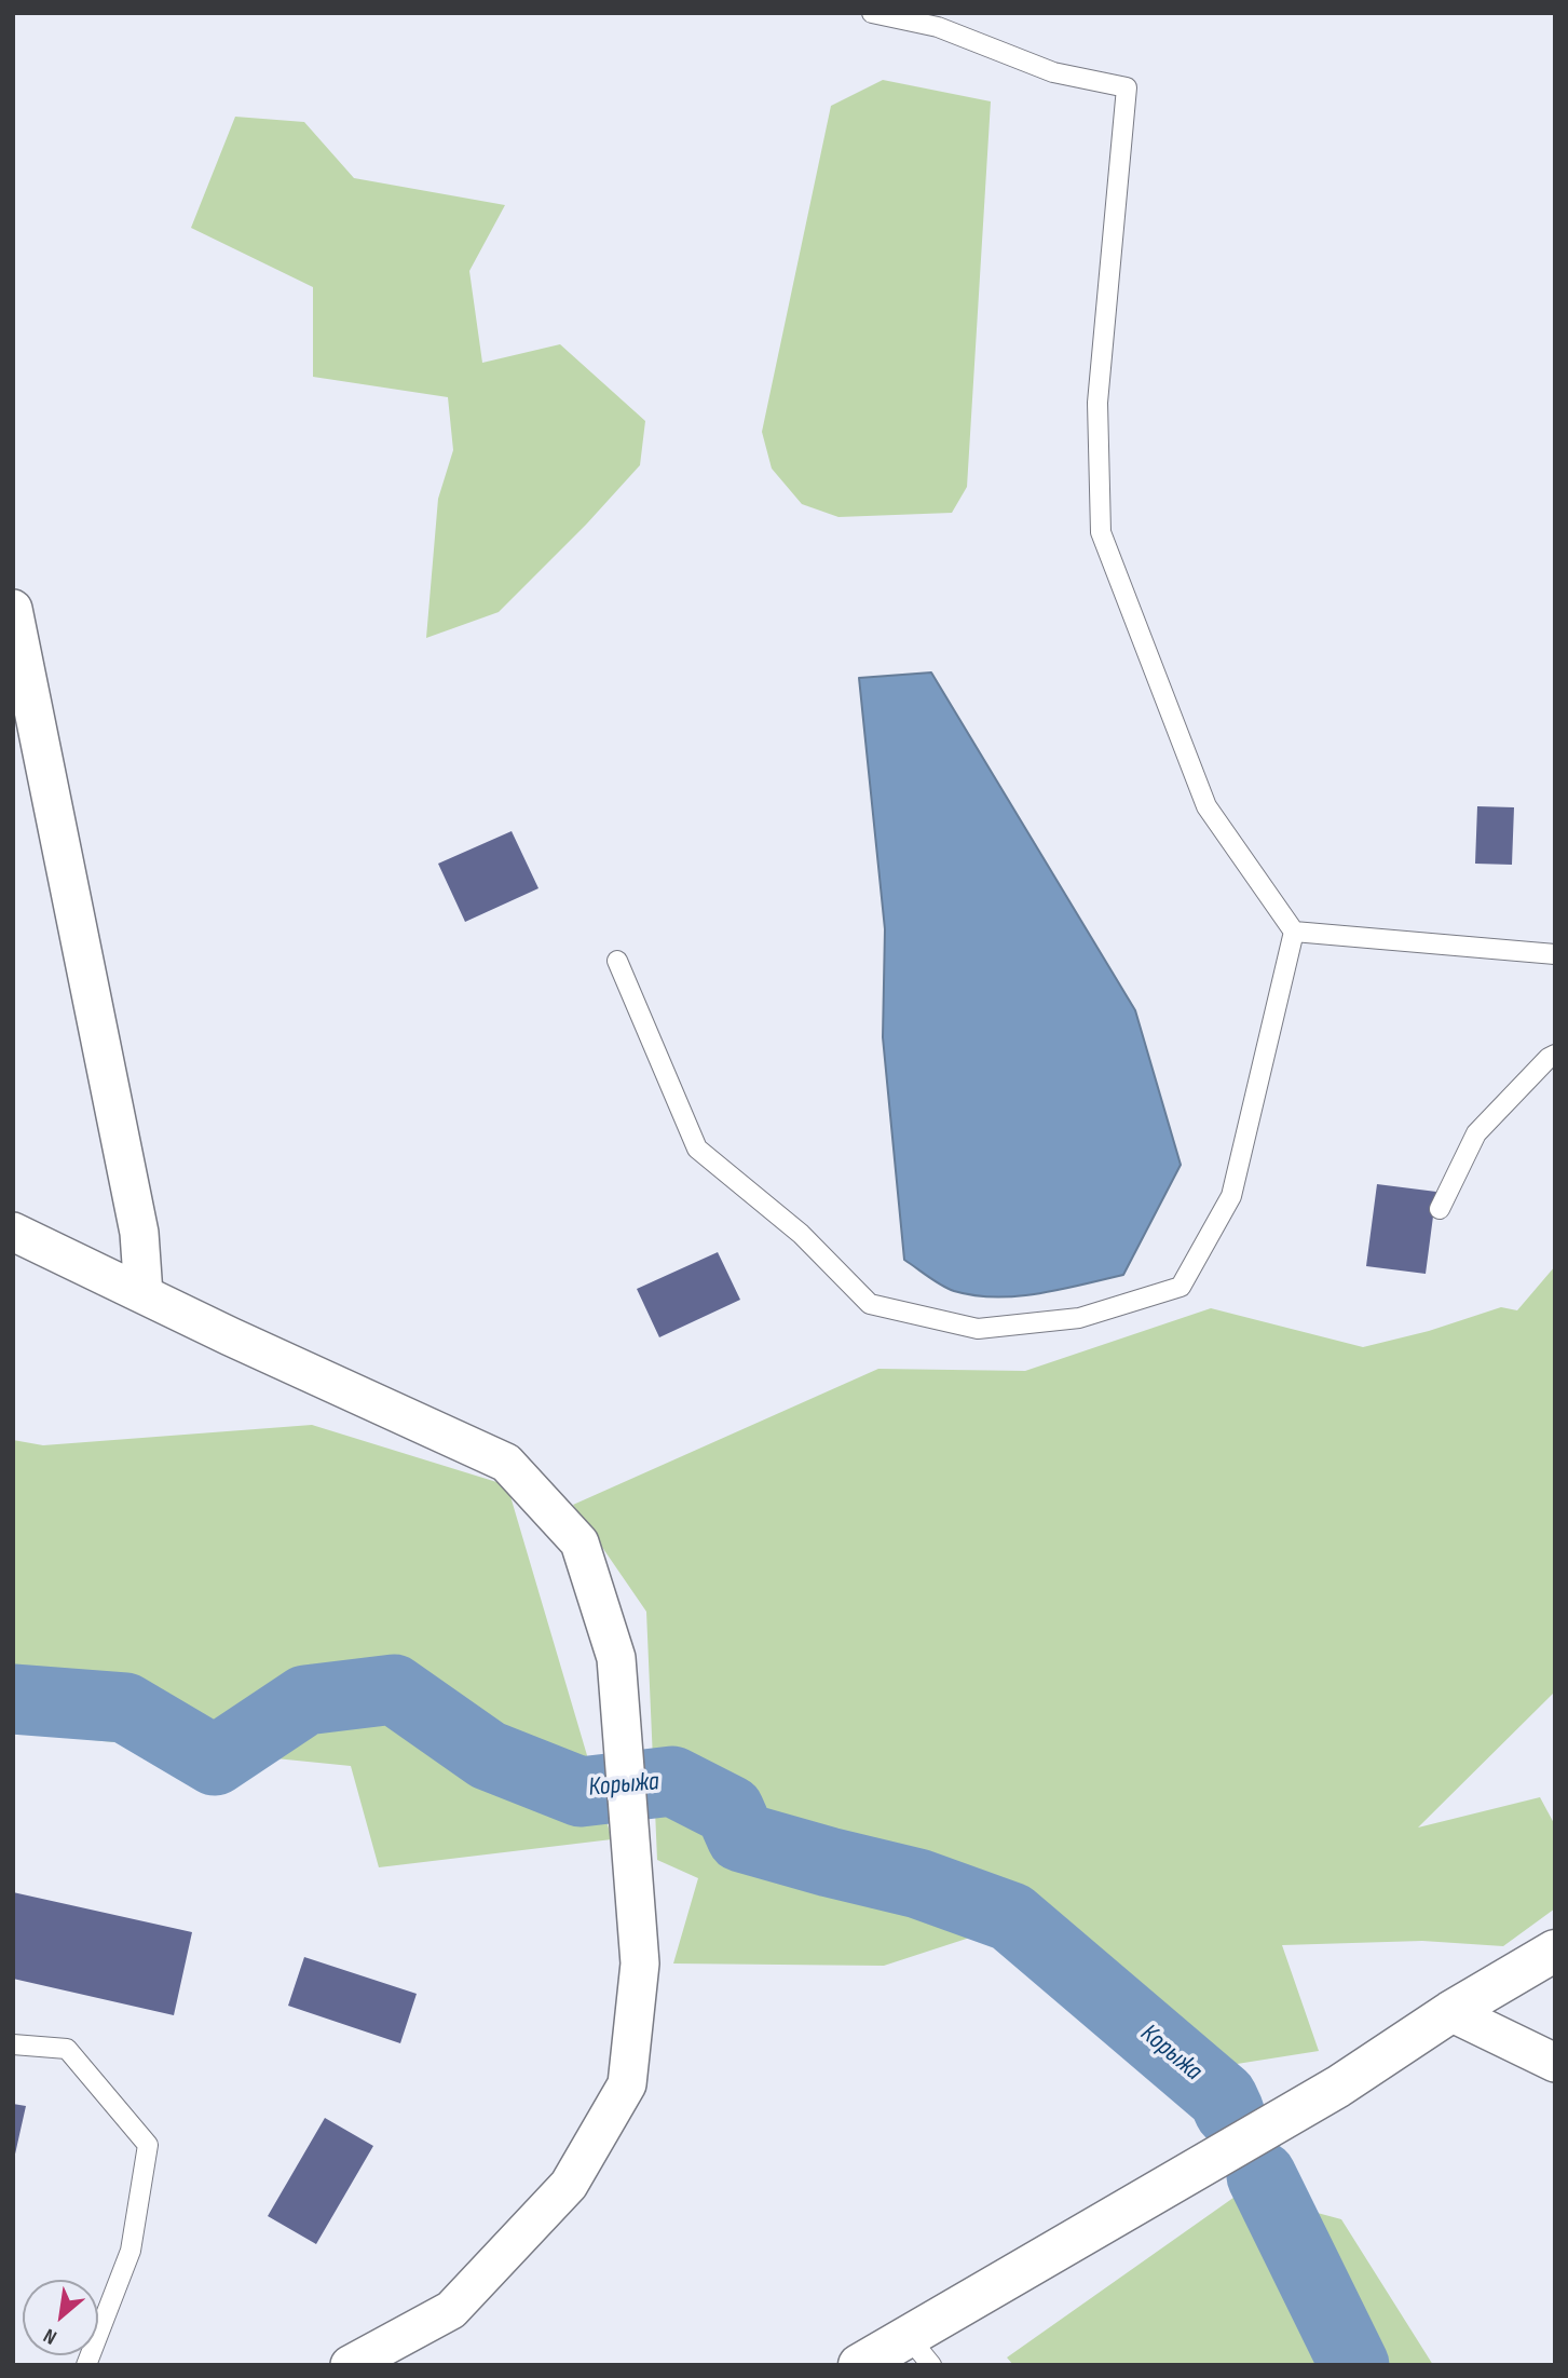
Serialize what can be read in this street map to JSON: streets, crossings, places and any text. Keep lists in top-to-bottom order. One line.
{"water":["Корыжа"],"north":"bottom left"}
